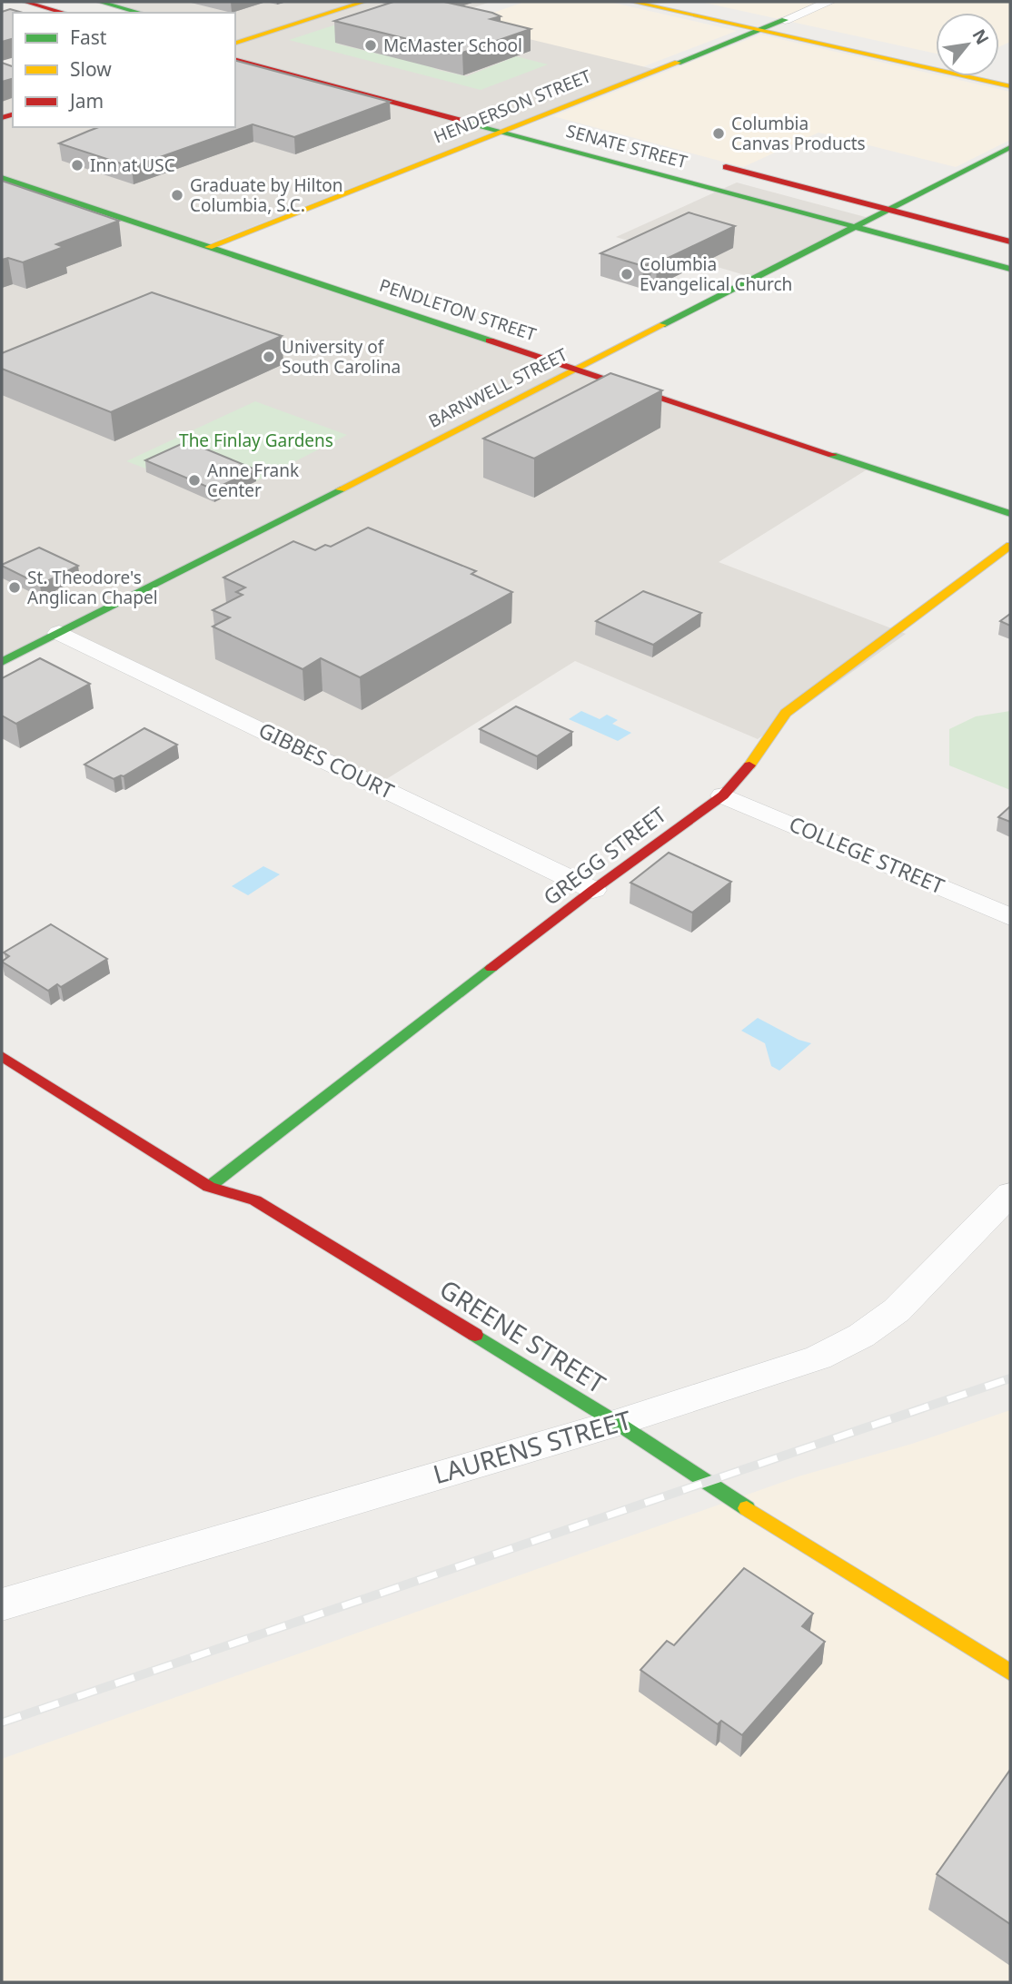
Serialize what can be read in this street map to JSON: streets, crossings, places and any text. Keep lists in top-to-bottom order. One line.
{"streets":{"street":["HENDERSON STREET","SENATE STREET","PENDLETON STREET","BARNWELL STREET","GIBBES COURT","COLLEGE STREET","GREGG STREET","GREENE STREET","LAURENS STREET"]},"crossings":[["HENDERSON STREET","SENATE STREET"],["HENDERSON STREET","PENDLETON STREET"],["SENATE STREET","BARNWELL STREET"],["PENDLETON STREET","BARNWELL STREET"],["BARNWELL STREET","GIBBES COURT"],["GIBBES COURT","GREGG STREET"],["COLLEGE STREET","GREGG STREET"],["GREGG STREET","GREENE STREET"],["GREENE STREET","LAURENS STREET"]],"parks":["The Finlay Gardens"],"places":["McMaster School","Columbia Canvas Products","Inn at USC","Graduate by Hilton Columbia, S.C.","Columbia Evangelical Church","University of South Carolina","Anne Frank Center","St. Theodore's Anglican Chapel"],"legend":["Fast","Slow","Jam"],"north":"top right"}
